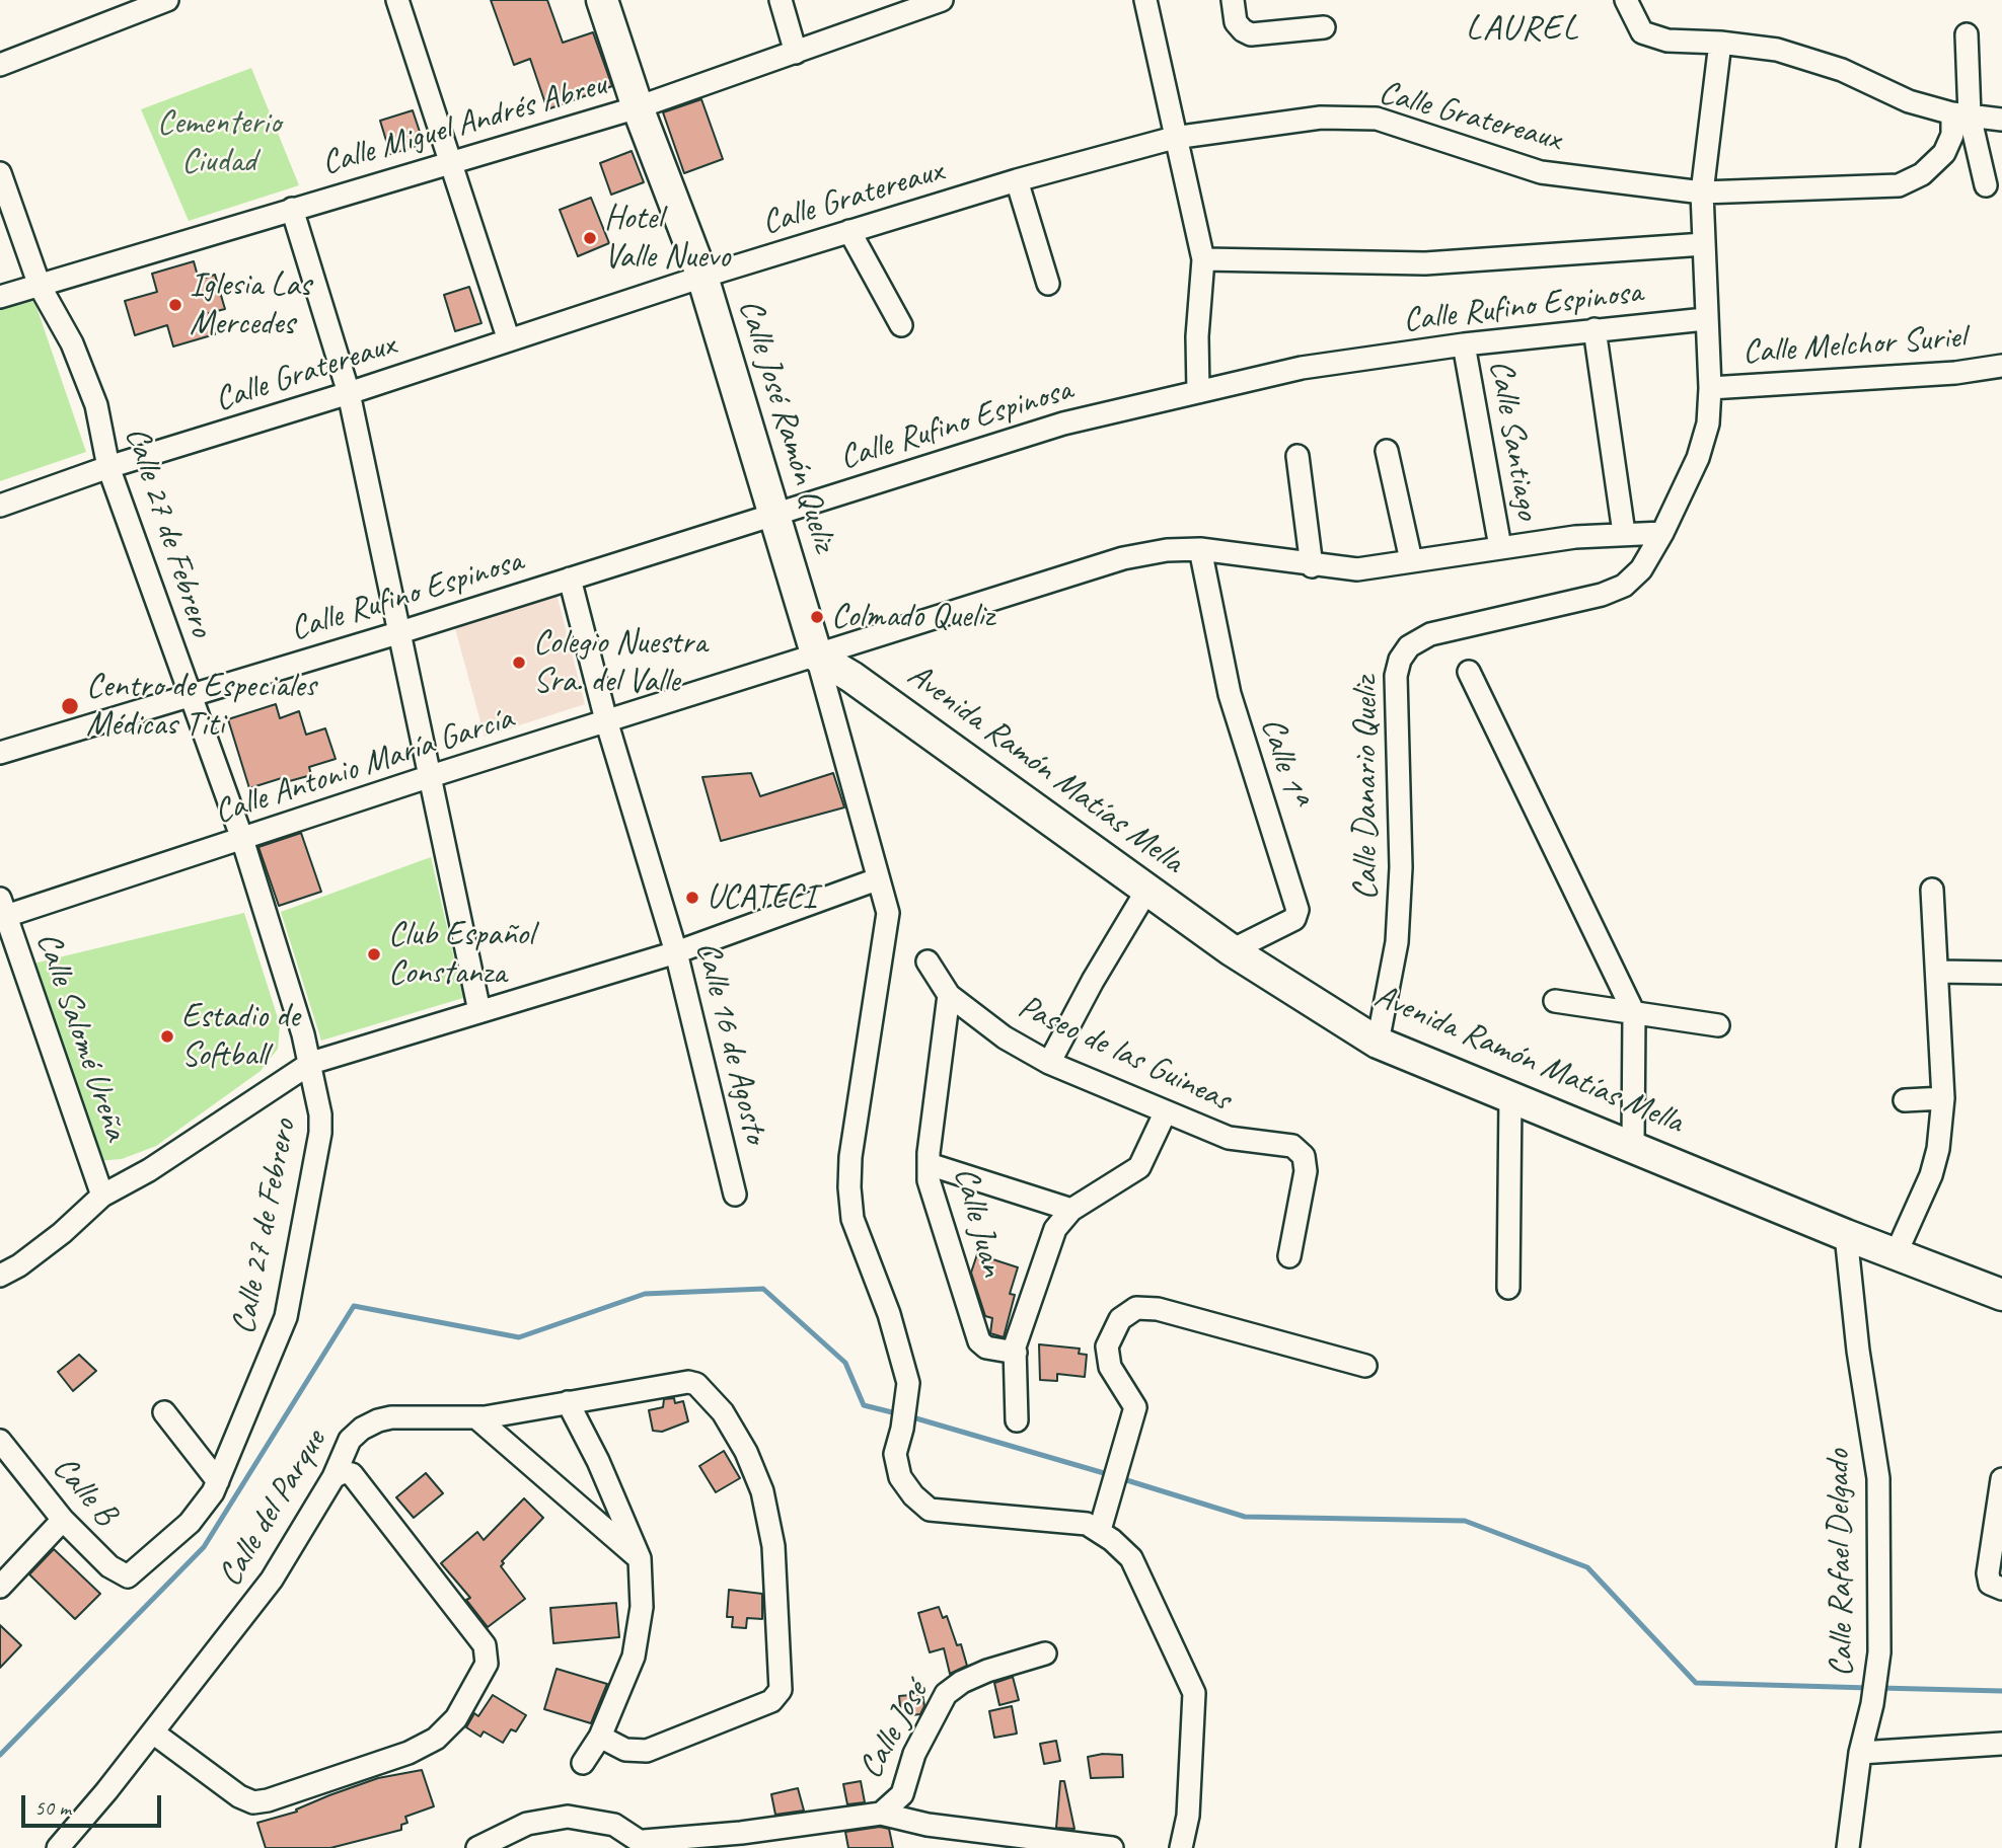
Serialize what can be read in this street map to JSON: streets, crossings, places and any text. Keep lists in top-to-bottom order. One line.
{"streets":{"street":["Calle Gratereaux","Calle Miguel Andrés Abreu","Calle Rufino Espinosa","Calle Melchor Suriel","Calle José Ramón Queliz","Calle Santiago","Calle 27 de Febrero","Calle 1ª","Calle Antonio María García","Avenida Ramón Matías Mella","Calle Danario Queliz","Calle Salomé Ureña","Calle 16 de Agosto","Paseo de las Guineas","Calle Juan","Calle B","Calle del Parque","Calle Rafael Delgado","Calle José"]},"crossings":[["Calle Gratereaux","Calle José Ramón Queliz"],["Calle Gratereaux","Calle 27 de Febrero"],["Calle Gratereaux","Calle Danario Queliz"],["Calle Miguel Andrés Abreu","Calle José Ramón Queliz"],["Calle Miguel Andrés Abreu","Calle 27 de Febrero"],["Calle Rufino Espinosa","Calle José Ramón Queliz"],["Calle Rufino Espinosa","Calle Santiago"],["Calle Rufino Espinosa","Calle 27 de Febrero"],["Calle Rufino Espinosa","Calle Danario Queliz"],["Calle Rufino Espinosa","Calle 16 de Agosto"],["Calle Melchor Suriel","Calle Danario Queliz"],["Calle José Ramón Queliz","Calle Antonio María García"],["Calle José Ramón Queliz","Avenida Ramón Matías Mella"],["Calle Santiago","Calle Antonio María García"],["Calle 27 de Febrero","Calle Antonio María García"],["Calle 27 de Febrero","Calle B"],["Calle 1ª","Calle Antonio María García"],["Calle 1ª","Avenida Ramón Matías Mella"],["Calle Antonio María García","Avenida Ramón Matías Mella"],["Calle Antonio María García","Calle Danario Queliz"],["Calle Antonio María García","Calle Salomé Ureña"],["Calle Antonio María García","Calle 16 de Agosto"],["Avenida Ramón Matías Mella","Calle Danario Queliz"],["Avenida Ramón Matías Mella","Calle Rafael Delgado"],["Paseo de las Guineas","Calle Juan"]],"districts":["LAUREL"],"parks":["Cementerio Ciudad"],"places":["Hotel Valle Nuevo","Iglesia Las Mercedes","Colmado Queliz","Colegio Nuestra Sra. del Valle","Centro de Especiales Médicas Titi","UCATECI","Club Español Constanza","Estadio de Softball"],"scale_bar":"50 m"}
